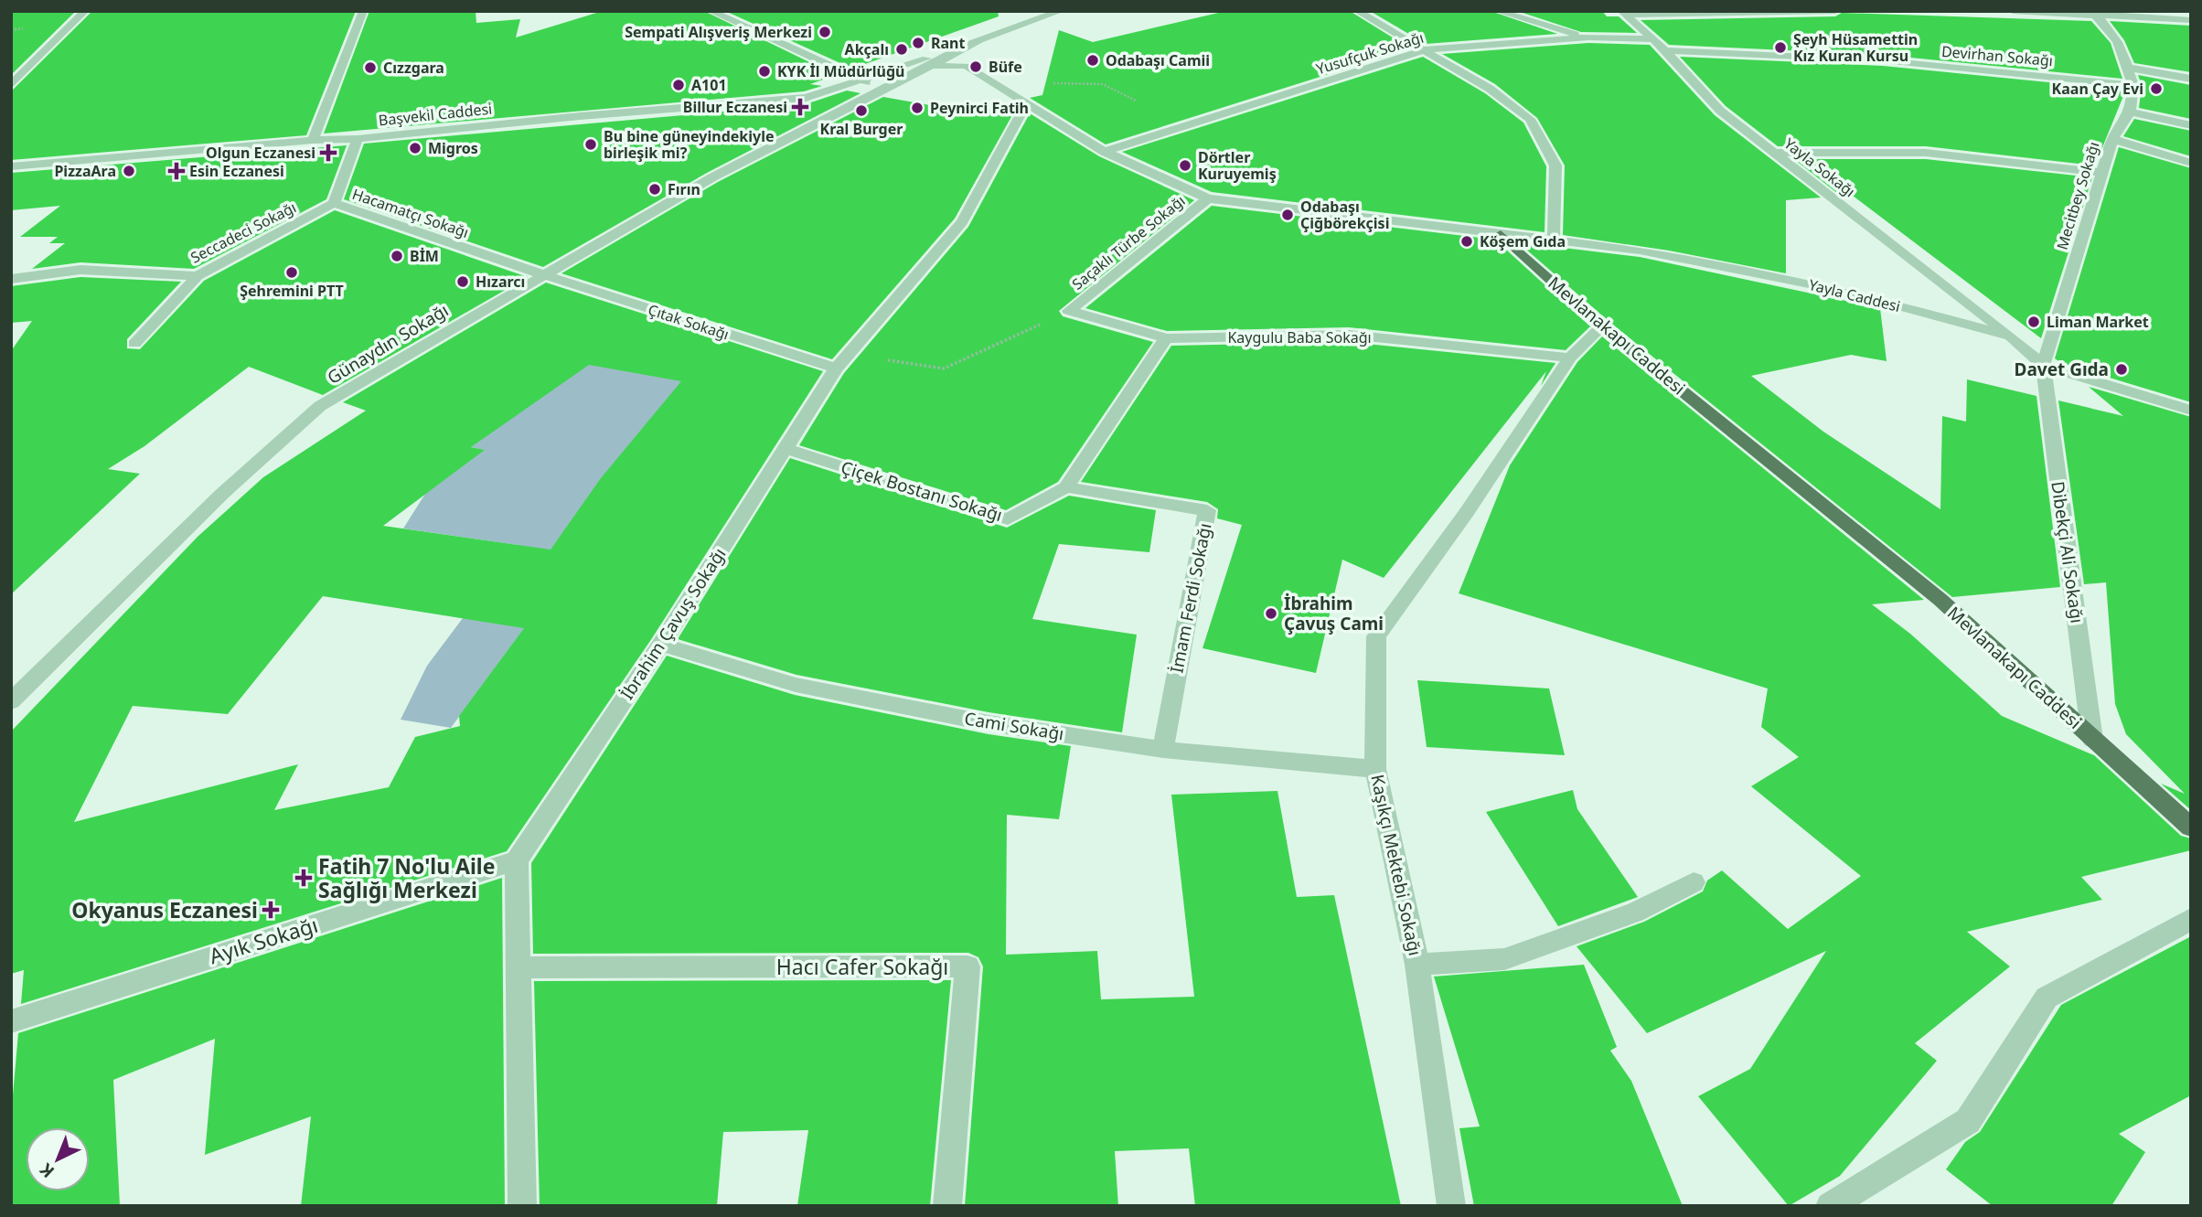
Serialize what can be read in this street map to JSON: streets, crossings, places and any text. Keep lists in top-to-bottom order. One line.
{"streets":{"main road":["Mevlanakapı Caddesi"],"street":["Yusufçuk Sokağı","Devirhan Sokağı","Başvekil Caddesi","Yayla Sokağı","Meсitbey Sokağı","Hacamatçı Sokağı","Seccadeci Sokağı","Saçaklı Türbe Sokağı","Yayla Caddesi","Çıtak Sokağı","Kaygulu Baba Sokağı","Günaydın Sokağı","Çiçek Bostanı Sokağı","Dibekçi Ali Sokağı","İmam Ferdi Sokağı","İbrahim Çavuş Sokağı","Cami Sokağı","Kaşıkçı Mektebi Sokağı","Ayık Sokağı","Hacı Cafer Sokağı"]},"crossings":[["Yusufçuk Sokağı","Yayla Sokağı"],["Devirhan Sokağı","Yayla Sokağı"],["Devirhan Sokağı","Meсitbey Sokağı"],["Başvekil Caddesi","Hacamatçı Sokağı"],["Başvekil Caddesi","Günaydın Sokağı"],["Yayla Sokağı","Yayla Caddesi"],["Meсitbey Sokağı","Yayla Caddesi"],["Meсitbey Sokağı","Dibekçi Ali Sokağı"],["Hacamatçı Sokağı","Seccadeci Sokağı"],["Hacamatçı Sokağı","Çıtak Sokağı"],["Hacamatçı Sokağı","Günaydın Sokağı"],["Saçaklı Türbe Sokağı","Kaygulu Baba Sokağı"],["Yayla Caddesi","Mevlanakapı Caddesi"],["Yayla Caddesi","Dibekçi Ali Sokağı"],["Çıtak Sokağı","Günaydın Sokağı"],["Çıtak Sokağı","İbrahim Çavuş Sokağı"],["Mevlanakapı Caddesi","Dibekçi Ali Sokağı"],["Mevlanakapı Caddesi","Kaşıkçı Mektebi Sokağı"],["Kaygulu Baba Sokağı","Çiçek Bostanı Sokağı"],["Kaygulu Baba Sokağı","Kaşıkçı Mektebi Sokağı"],["Çiçek Bostanı Sokağı","İmam Ferdi Sokağı"],["Çiçek Bostanı Sokağı","İbrahim Çavuş Sokağı"],["İmam Ferdi Sokağı","Cami Sokağı"],["İbrahim Çavuş Sokağı","Cami Sokağı"],["İbrahim Çavuş Sokağı","Ayık Sokağı"],["Cami Sokağı","Kaşıkçı Mektebi Sokağı"]],"places":{"other":["Sempati Alışveriş Merkezi","Rant","Şeyh Hüsamettin Kız Kuran Kursu","Akçalı","Odabaşı Camii","Büfe","Cızzgara","KYK İl Müdürlüğü","A101","Kaan Çay Evi","Peynirci Fatih","Kral Burger","Bu bine güneyindekiyle birleşik mi?","Migros","Dörtler Kuruyemiş","PizzaAra","Fırın","Odabaşı Çiğbörekçisi","Köşem Gıda","BİM","Şehremini PTT","Hızarcı","Liman Market","Davet Gıda","İbrahim Çavuş Cami"],"health":["Billur Eczanesi","Olgun Eczanesi","Esin Eczanesi","Fatih 7 No'lu Aile Sağlığı Merkezi","Okyanus Eczanesi"]},"north":"bottom left"}
